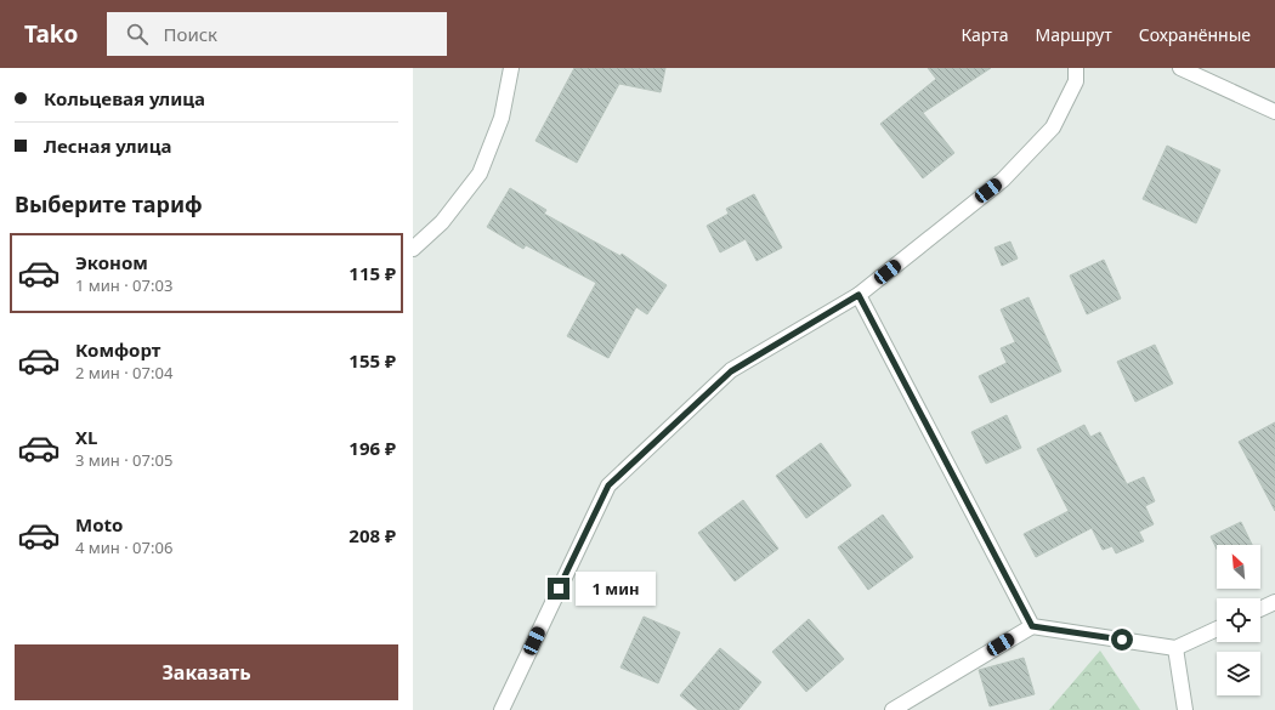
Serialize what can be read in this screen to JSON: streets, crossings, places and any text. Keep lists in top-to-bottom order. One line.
{"north":"top left","page":{"header":"Tako","search":"Поиск","nav":["Карта","Маршрут","Сохранённые"],"banner":["Кольцевая улица","Лесная улица"],"heading":"Выберите тариф","list":[{"name":"Эконом","note":"1 мин · 07:03","value":"115 ₽"},{"name":"Комфорт","note":"2 мин · 07:04","value":"155 ₽"},{"name":"XL","note":"3 мин · 07:05","value":"196 ₽"},{"name":"Moto","note":"4 мин · 07:06","value":"208 ₽"}],"bubble":"1 мин","buttons":"Заказать"}}
